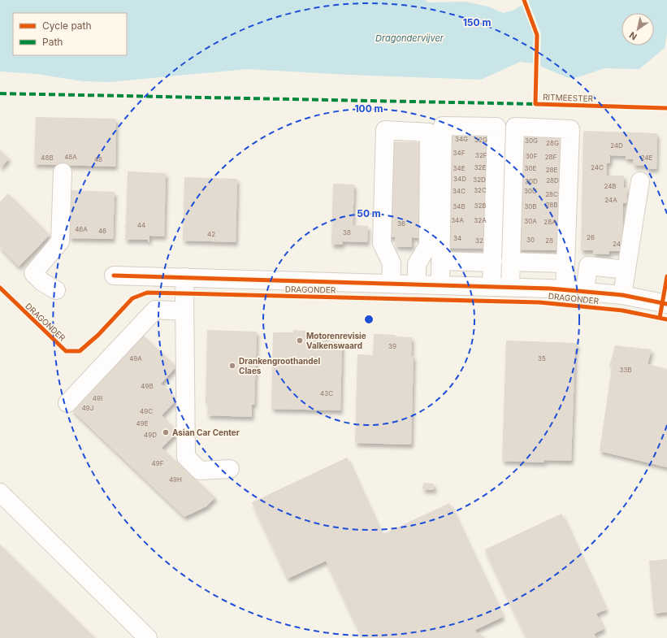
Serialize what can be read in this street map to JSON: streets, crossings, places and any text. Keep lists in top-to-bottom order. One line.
{"streets":{"street":["DRAGONDER"],"cycle path":["RITMEESTER"]},"water":["Dragondervijver"],"places":["Motorenrevisie Valkenswaard","Drankengroothandel Claes","Asian Car Center"],"house_numbers":["34G","32G","30G","28G","24D","34F","32F","30F","48A","28F","48B","24E","48","32E","24C","34E","30E","28E","34D","32D","28D","30D","24B","32C","34C","30C","28C","24A","28B","32B","34B","30B","34A","32A","30A","28A","36","44","46A","46","38","42","26","34","30","32","28","24","39","49A","35","33B","49B","43C","49I","49J","49C","49E","49D","49F","49H"],"legend":["Cycle path","Path"],"north":"bottom left","rings":["150 m","100 m","50 m"]}
